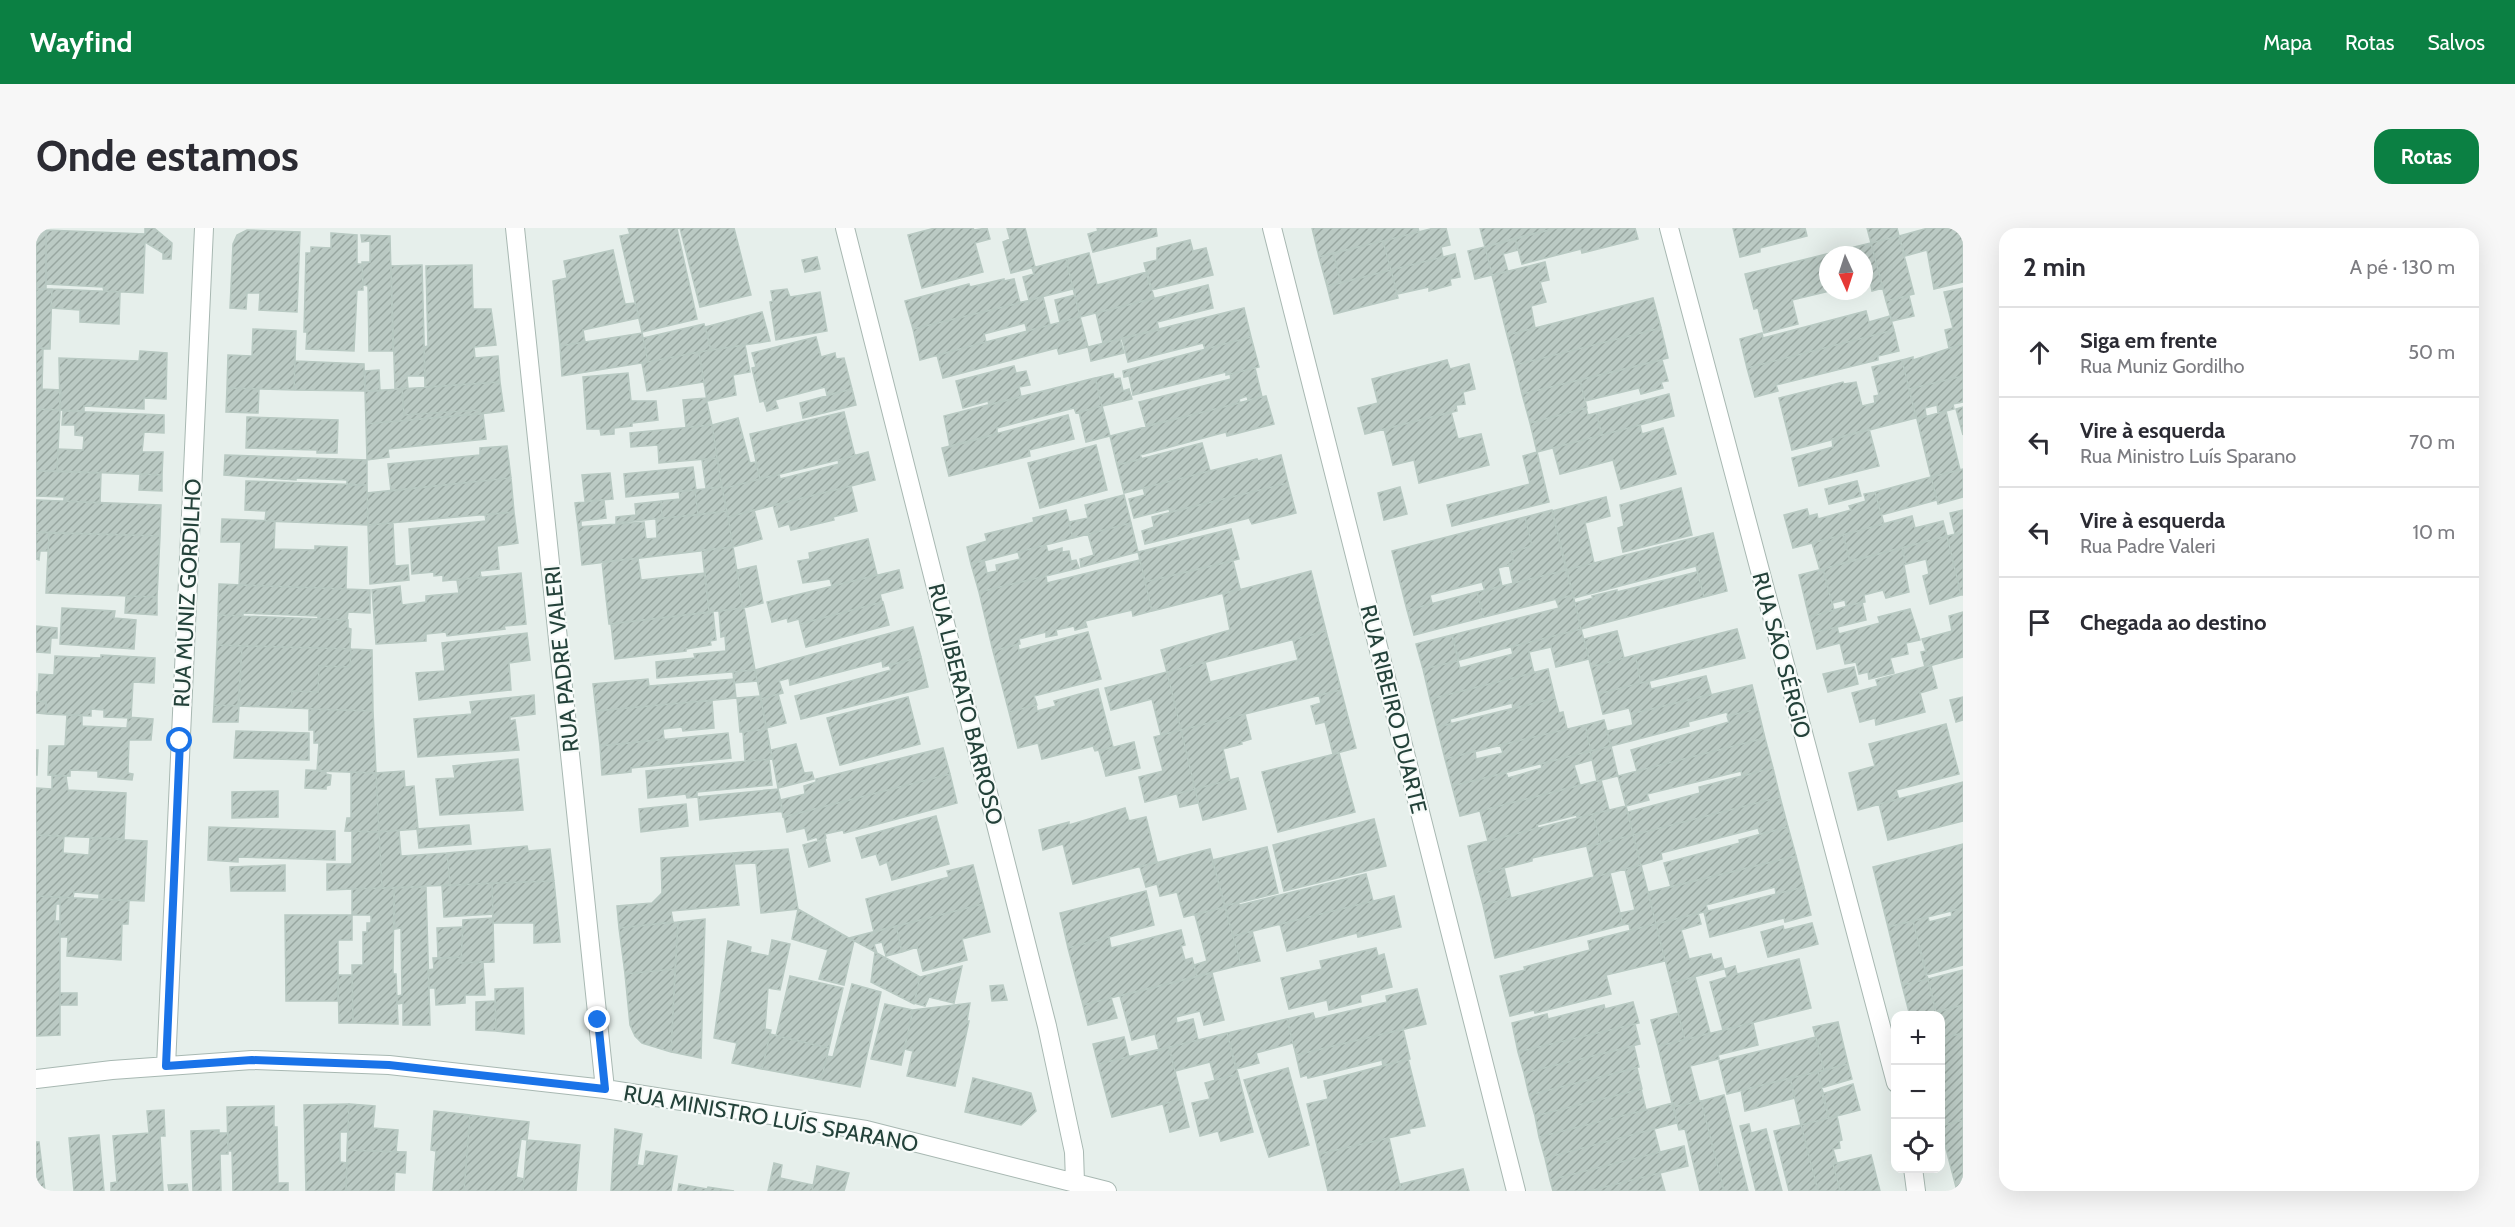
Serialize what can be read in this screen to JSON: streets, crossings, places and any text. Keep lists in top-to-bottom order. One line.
{"streets":{"street":["RUA MUNIZ GORDILHO","RUA SÃO SÉRGIO","RUA PADRE VALERI","RUA LIBERATO BARROSO","RUA RIBEIRO DUARTE","RUA MINISTRO LUÍS SPARANO"]},"crossings":[["RUA MUNIZ GORDILHO","RUA MINISTRO LUÍS SPARANO"],["RUA PADRE VALERI","RUA MINISTRO LUÍS SPARANO"],["RUA LIBERATO BARROSO","RUA MINISTRO LUÍS SPARANO"]],"north":"bottom","page":{"header":"Wayfind","nav":["Mapa","Rotas","Salvos"],"buttons":"Rotas","title":"Onde estamos","heading":["2 min","A pé · 130 m"],"list":[["Siga em frente","Rua Muniz Gordilho","50 m"],["Vire à esquerda","Rua Ministro Luís Sparano","70 m"],["Vire à esquerda","Rua Padre Valeri","10 m"],"Chegada ao destino"],"map_buttons":["+","−"]}}
